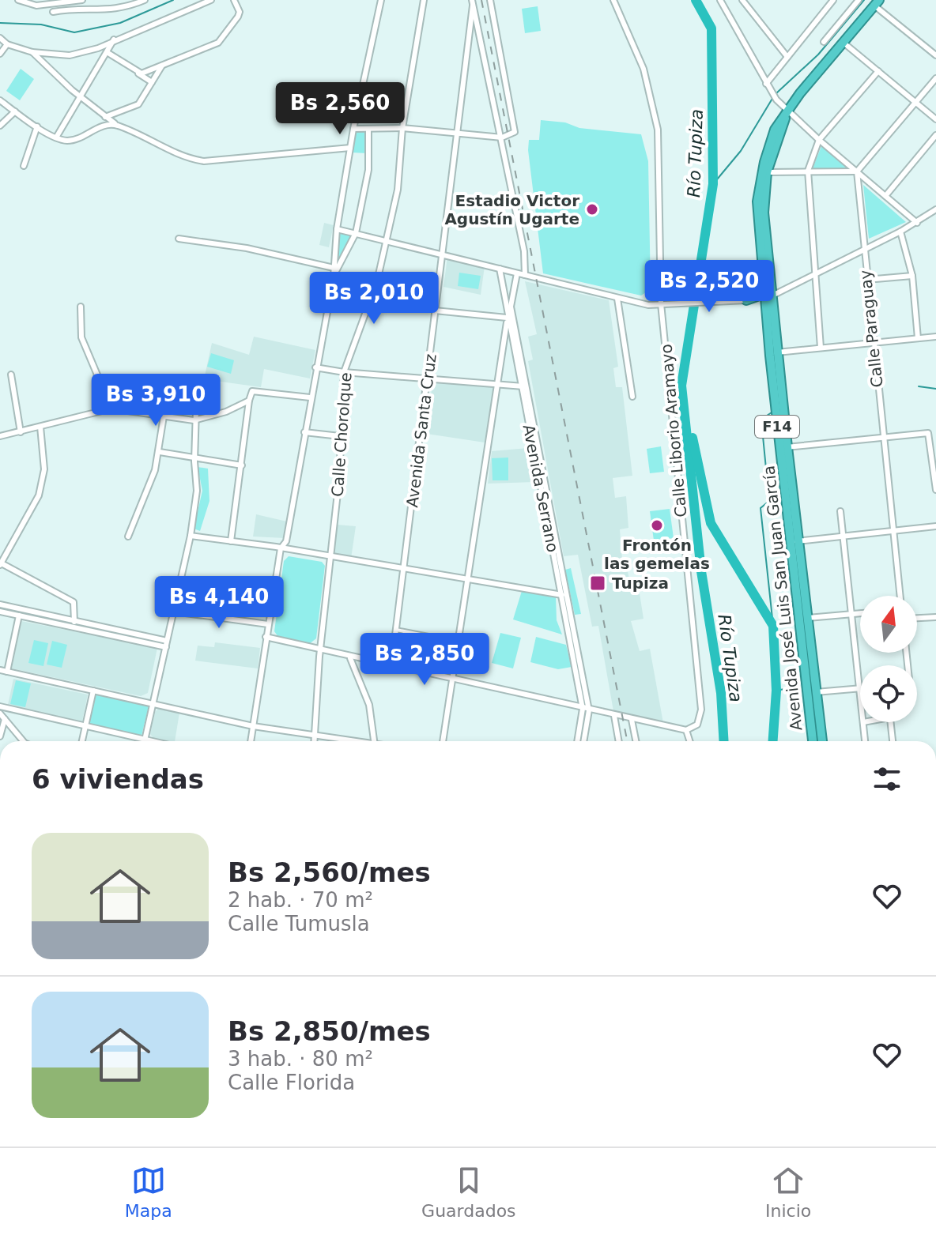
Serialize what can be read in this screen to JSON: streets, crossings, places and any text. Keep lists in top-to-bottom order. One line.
{"streets":{"highway":["F14","Avenida José Luis San Juan García"],"street":["Calle Paraguay","Avenida Santa Cruz","Calle Liborio Aramayo","Calle Chorolque","Avenida Serrano"]},"water":["Río Tupiza"],"places":{"other":["Estadio Victor Agustín Ugarte","Frontón las gemelas"],"transit":["Tupiza"]},"north":"top","page":{"price":["Bs 2,560","Bs 2,520","Bs 2,010","Bs 3,910","Bs 4,140","Bs 2,850"],"heading":"6 viviendas","list":[{"name":"Bs 2,560/mes","note":"2 hab. · 70 m² · Calle Tumusla"},{"name":"Bs 2,850/mes","note":"3 hab. · 80 m² · Calle Florida"}],"tabs":["Mapa","Guardados","Inicio"]}}
